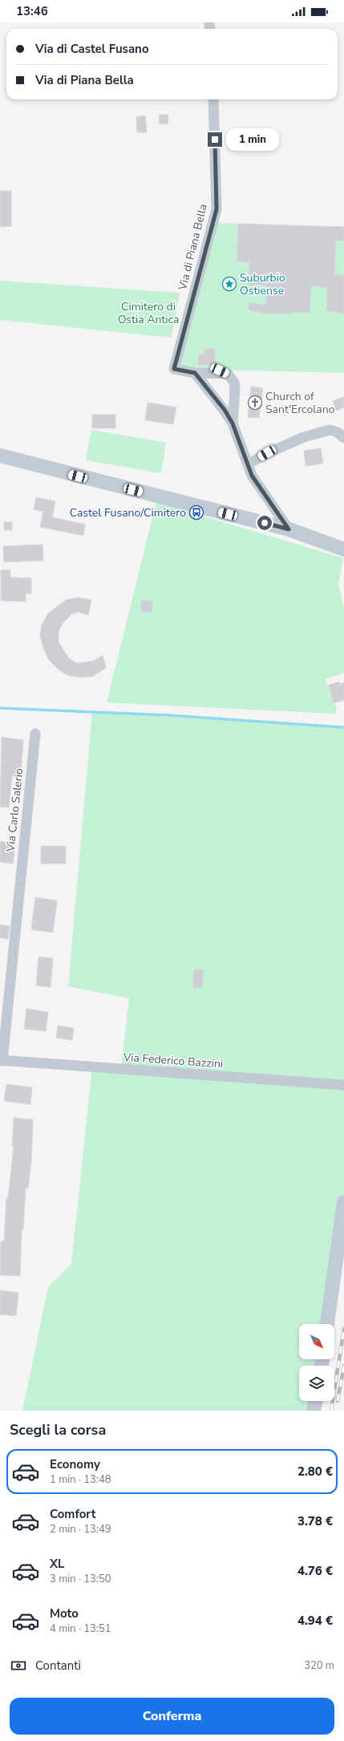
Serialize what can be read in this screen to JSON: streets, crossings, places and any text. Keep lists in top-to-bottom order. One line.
{"streets":{"street":["Via di Piana Bella","Via Carlo Salerio","Via Federico Bazzini"]},"crossings":[["Via Carlo Salerio","Via Federico Bazzini"]],"parks":["Cimitero di Ostia Antica"],"places":{"place":["Suburbio Ostiense"],"church":["Church of Sant'Ercolano"],"bus stop":["Castel Fusano/Cimitero"]},"north":"bottom right","page":{"status":"13:46","banner":["Via di Castel Fusano","Via di Piana Bella"],"bubble":"1 min","heading":"Scegli la corsa","list":[{"name":"Economy","note":"1 min · 13:48","value":"2.80 €"},{"name":"Comfort","note":"2 min · 13:49","value":"3.78 €"},{"name":"XL","note":"3 min · 13:50","value":"4.76 €"},{"name":"Moto","note":"4 min · 13:51","value":"4.94 €"}],"pay":["Contanti","320 m"],"buttons":"Conferma"}}
